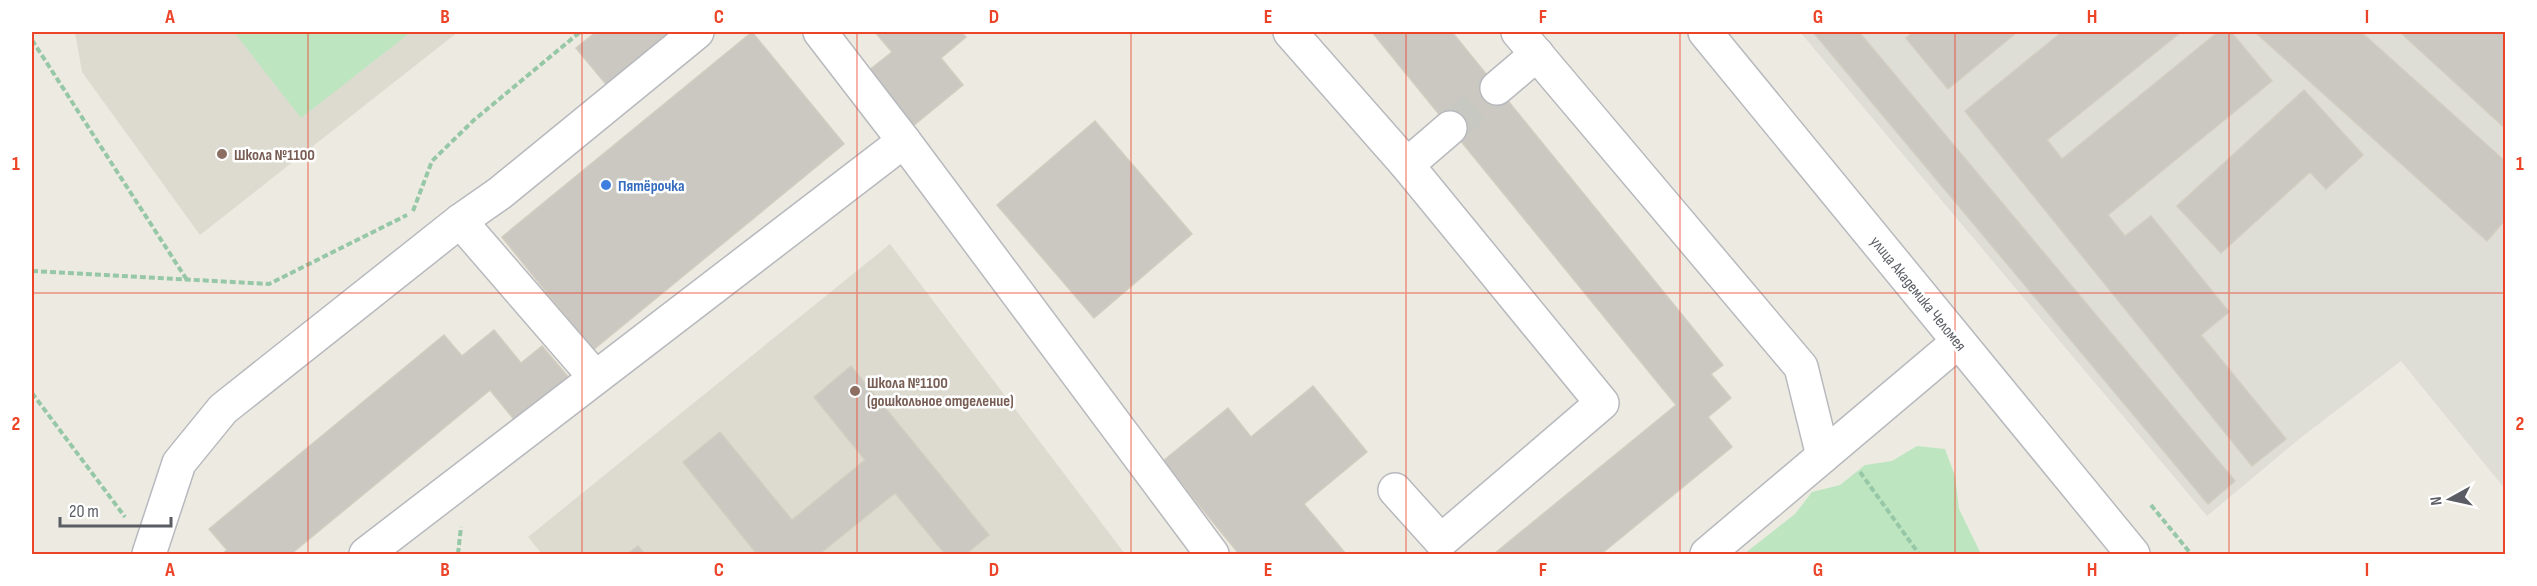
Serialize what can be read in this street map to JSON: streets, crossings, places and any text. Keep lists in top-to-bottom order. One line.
{"streets":{"street":["улица Академика Челомея"]},"places":["Школа №1100","Пятёрочка","Школа №1100 (дошкольное отделение)"],"scale_bar":"20 m","north":"left","grid":{"columns":["A","B","C","D","E","F","G","H","I"],"rows":["1","2"]}}
